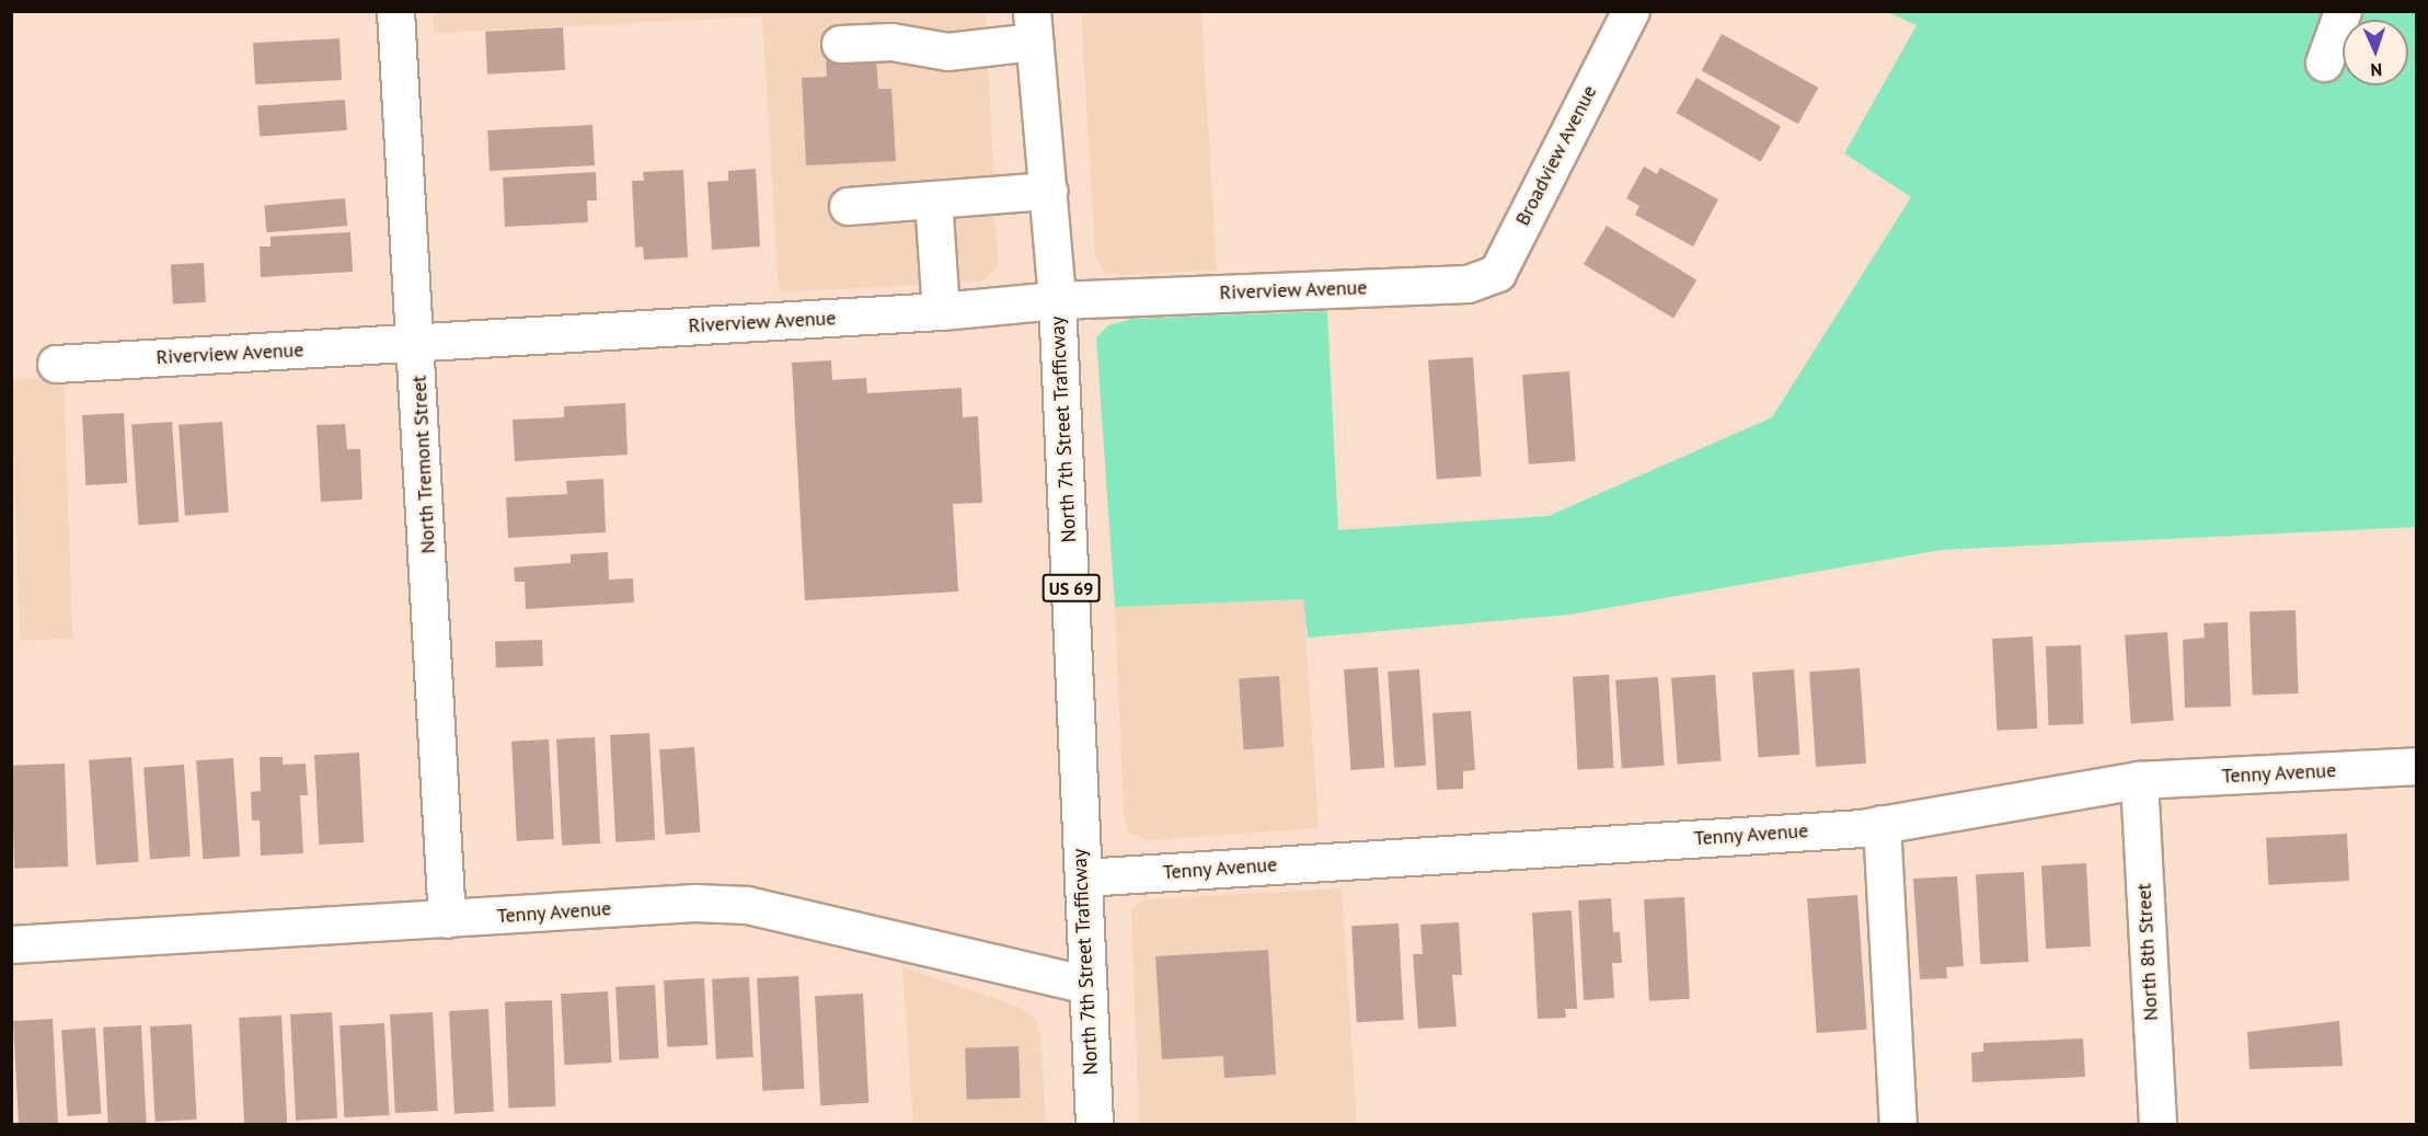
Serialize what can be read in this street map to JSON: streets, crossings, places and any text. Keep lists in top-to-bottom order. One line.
{"streets":{"street":["Broadview Avenue","Riverview Avenue","North 7th Street Trafficway","North Tremont Street","US 69","Tenny Avenue","North 8th Street"]},"crossings":[["Broadview Avenue","Riverview Avenue"],["Riverview Avenue","North 7th Street Trafficway"],["Riverview Avenue","North Tremont Street"],["North 7th Street Trafficway","Tenny Avenue"],["North Tremont Street","Tenny Avenue"],["Tenny Avenue","North 8th Street"]],"north":"bottom"}
